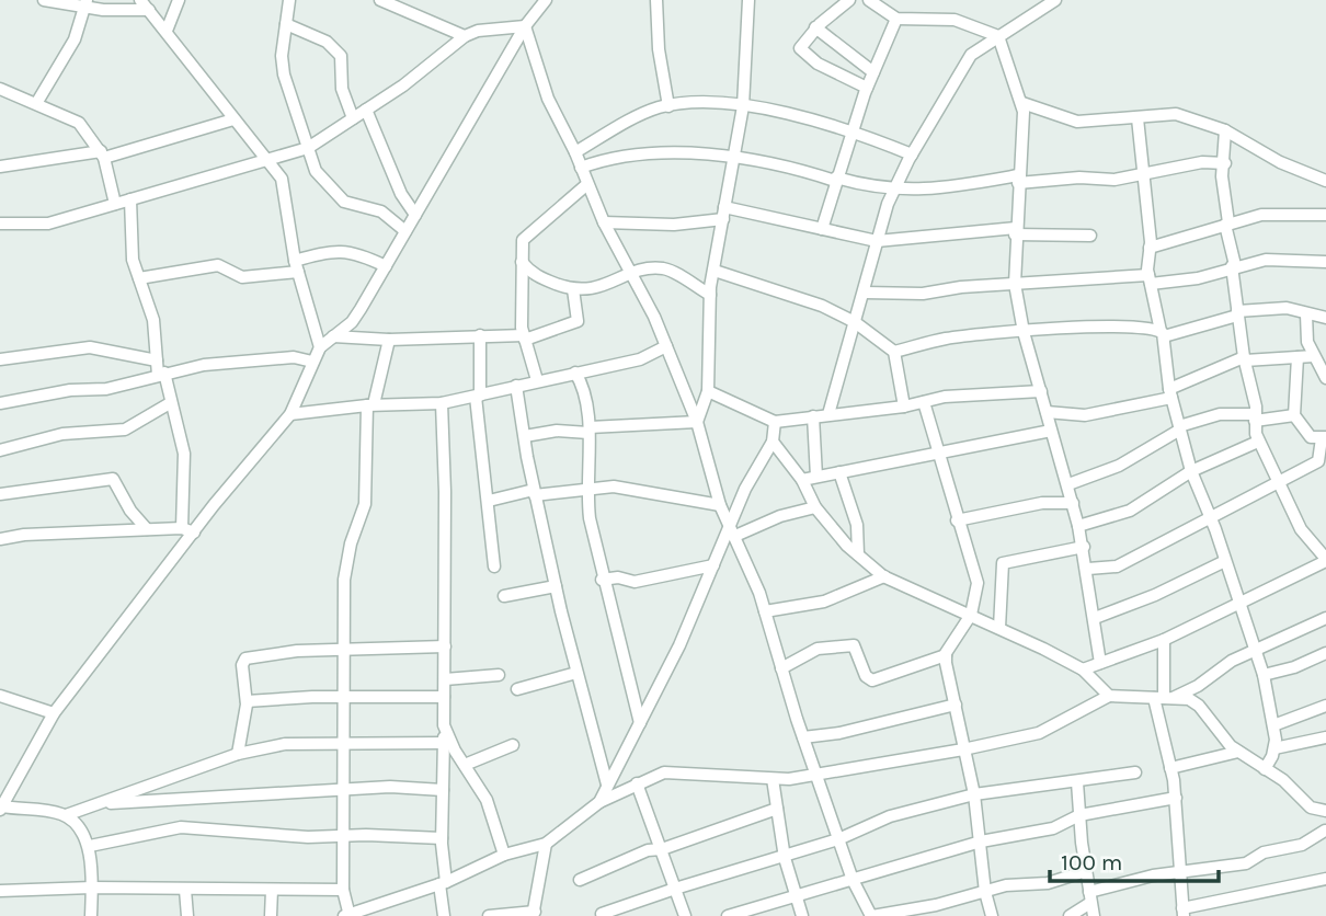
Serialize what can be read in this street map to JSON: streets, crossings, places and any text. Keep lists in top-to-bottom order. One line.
{"scale_bar":"100 m"}
